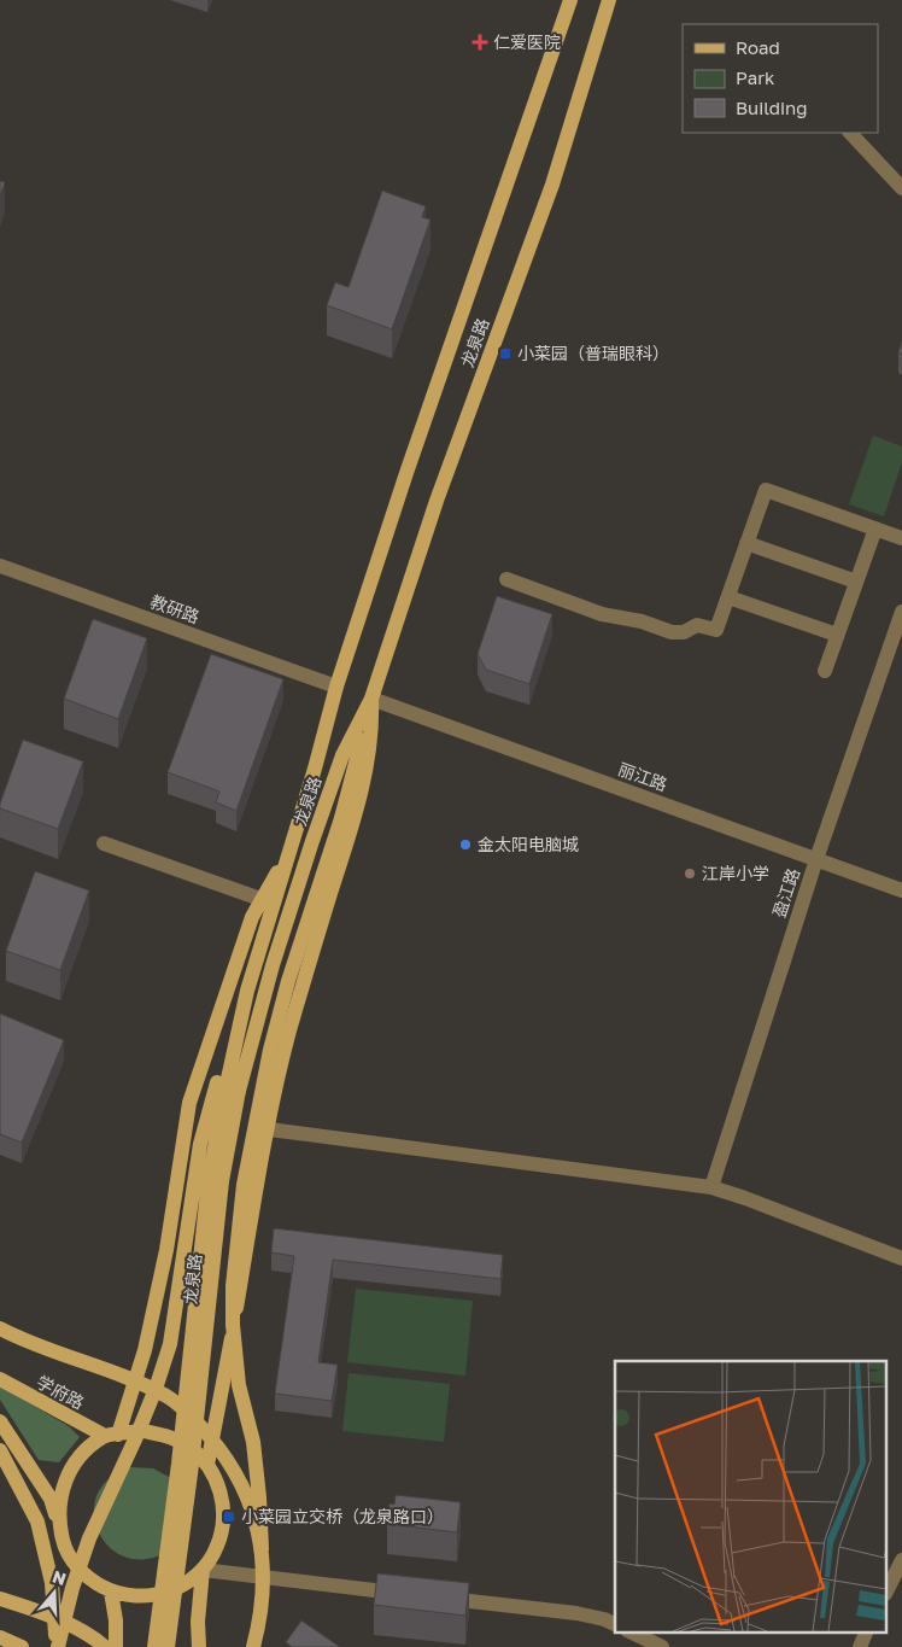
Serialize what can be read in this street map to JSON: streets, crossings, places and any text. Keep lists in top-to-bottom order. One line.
{"streets":{"main road":["龙泉路","学府路"],"street":["教研路","丽江路","盈江路"]},"crossings":[["龙泉路","教研路"],["龙泉路","丽江路"],["丽江路","盈江路"]],"places":{"health":["仁爱医院"],"transit":["小菜园（普瑞眼科）","小菜园立交桥（龙泉路口）"],"other":["金太阳电脑城","江岸小学"]},"legend":["Road","Park","Building"],"north":"top"}
